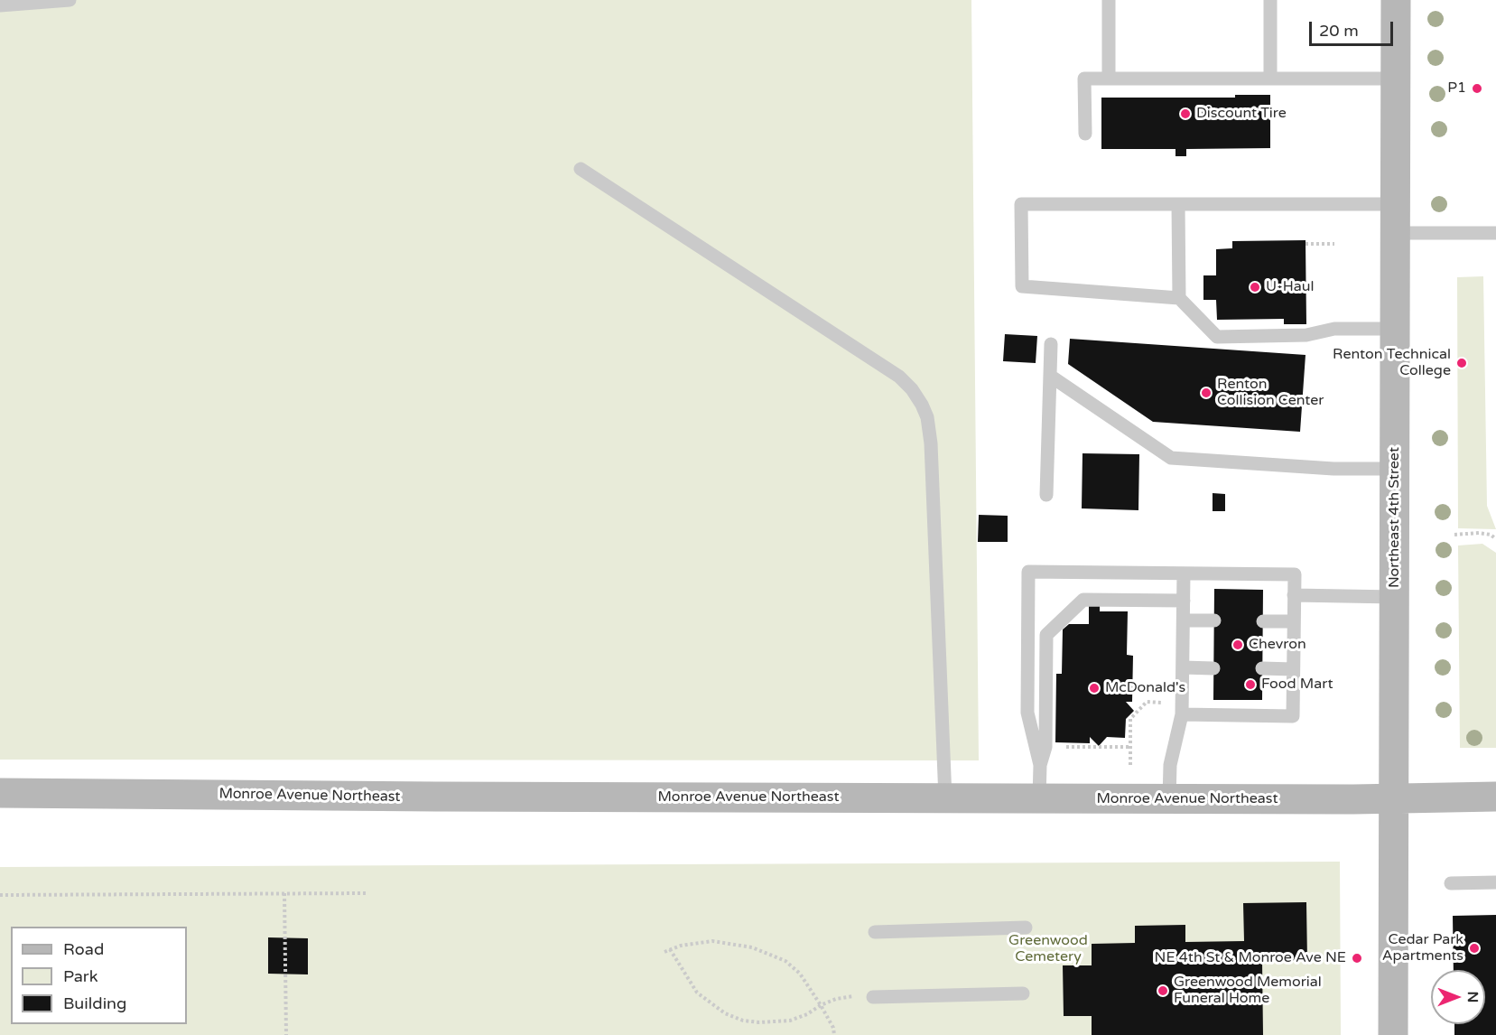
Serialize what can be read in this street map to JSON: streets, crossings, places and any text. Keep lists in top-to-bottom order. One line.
{"streets":{"street":["Northeast 4th Street","Monroe Avenue Northeast"]},"crossings":[["Northeast 4th Street","Monroe Avenue Northeast"]],"parks":["Greenwood Cemetery"],"places":["P1","Discount Tire","U-Haul","Renton Technical College","Renton Collision Center","Chevron","Food Mart","McDonald's","Cedar Park Apartments","NE 4th St & Monroe Ave NE","Greenwood Memorial Funeral Home"],"legend":["Road","Park","Building"],"scale_bar":"20 m","north":"right"}
